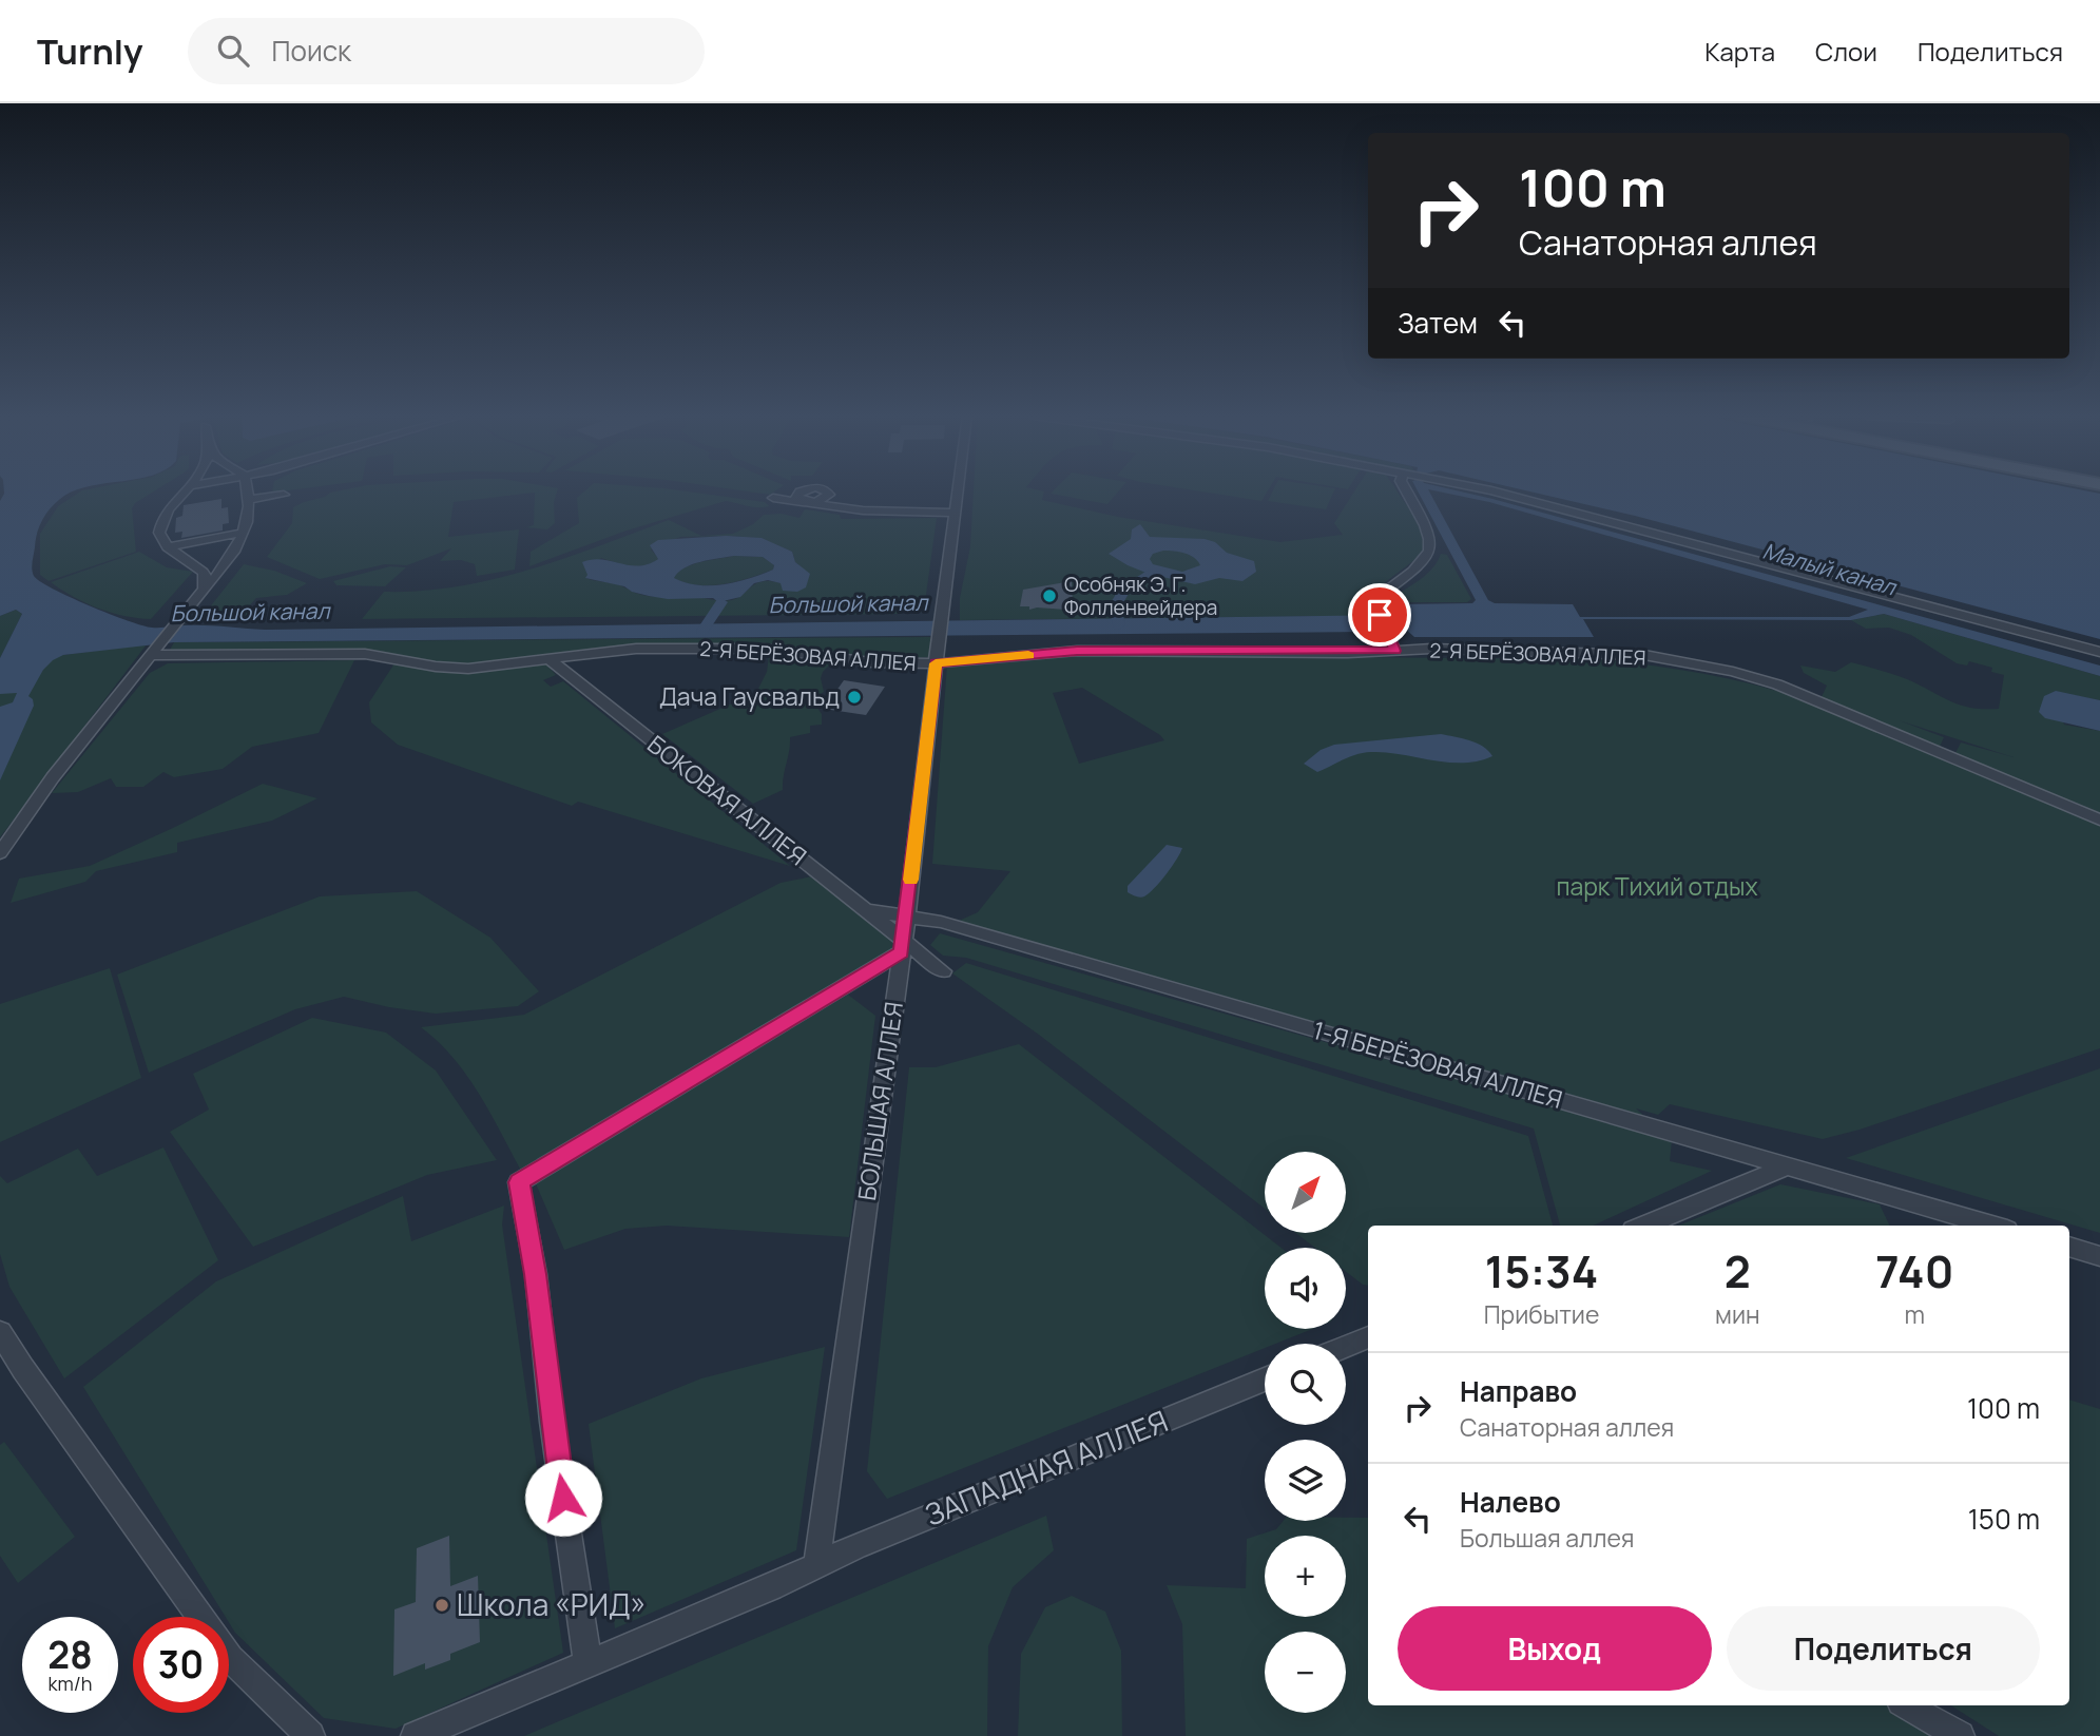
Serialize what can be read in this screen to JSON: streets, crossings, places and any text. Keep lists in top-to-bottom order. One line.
{"streets":{"street":["2-Я БЕРЁЗОВАЯ АЛЛЕЯ","БОКОВАЯ АЛЛЕЯ","1-Я БЕРЁЗОВАЯ АЛЛЕЯ","БОЛЬШАЯ АЛЛЕЯ","ЗАПАДНАЯ АЛЛЕЯ"]},"crossings":[["2-Я БЕРЁЗОВАЯ АЛЛЕЯ","БОКОВАЯ АЛЛЕЯ"],["2-Я БЕРЁЗОВАЯ АЛЛЕЯ","БОЛЬШАЯ АЛЛЕЯ"],["БОКОВАЯ АЛЛЕЯ","1-Я БЕРЁЗОВАЯ АЛЛЕЯ"],["БОКОВАЯ АЛЛЕЯ","БОЛЬШАЯ АЛЛЕЯ"],["1-Я БЕРЁЗОВАЯ АЛЛЕЯ","БОЛЬШАЯ АЛЛЕЯ"],["БОЛЬШАЯ АЛЛЕЯ","ЗАПАДНАЯ АЛЛЕЯ"]],"water":["Малый канал","Большой канал"],"parks":["парк Тихий отдых"],"places":["Особняк Э. Г. Фолленвейдера","Дача Гаусвальд","Школа «РИД»"],"north":"top right","page":{"header":"Turnly","search":"Поиск","nav":["Карта","Слои","Поделиться"],"turn":["100 m","Санаторная аллея"],"then":"Затем","map_buttons":["+","−"],"eta":["15:34","Прибытие","2","мин","740","m"],"list":[{"name":"Направо","note":"Санаторная аллея","value":"100 m"},{"name":"Налево","note":"Большая аллея","value":"150 m"}],"buttons":["Выход","Поделиться"],"speed":"28 km/h","limit":"30"}}
